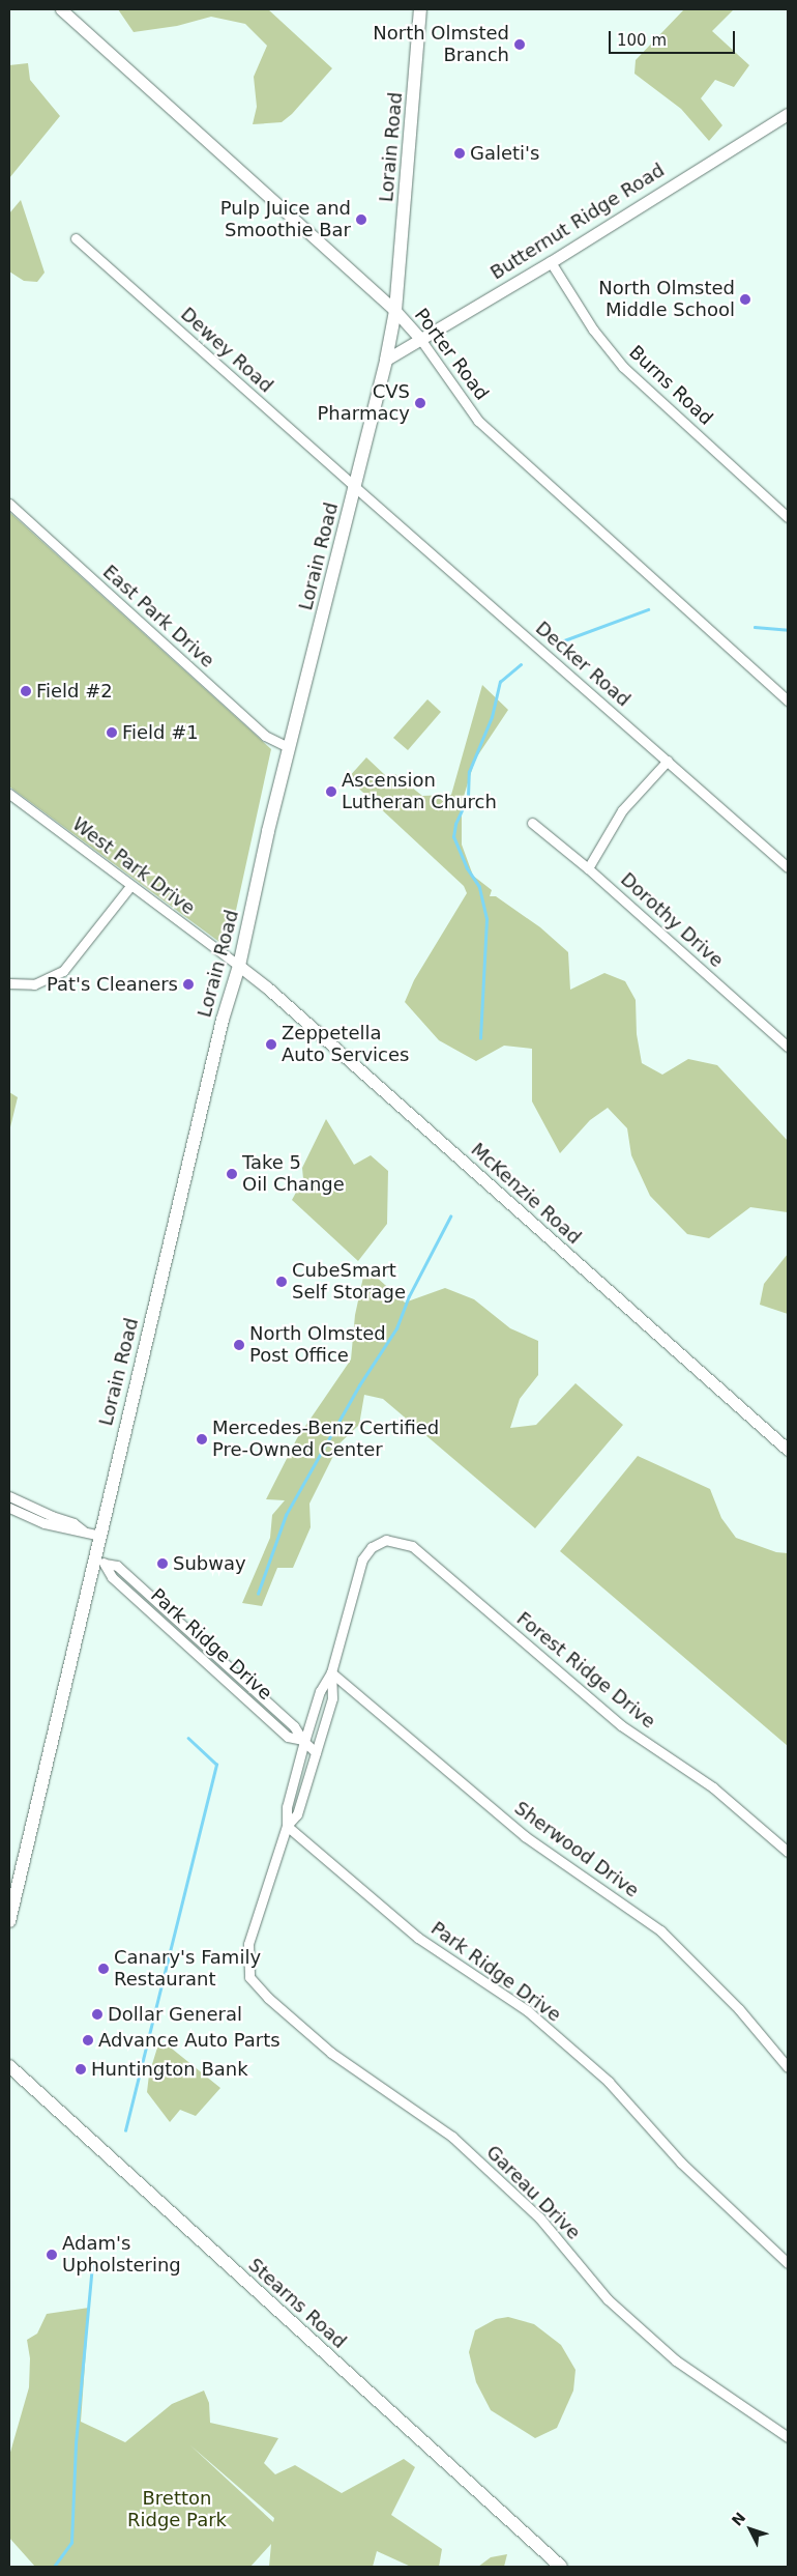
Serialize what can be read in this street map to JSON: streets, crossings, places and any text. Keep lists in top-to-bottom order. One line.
{"streets":{"main road":["Lorain Road","Stearns Road"],"street":["Butternut Ridge Road","Dewey Road","Porter Road","Burns Road","East Park Drive","Decker Road","West Park Drive","Dorothy Drive","McKenzie Road","Park Ridge Drive","Forest Ridge Drive","Sherwood Drive","Gareau Drive"]},"crossings":[["Lorain Road","Butternut Ridge Road"],["Lorain Road","Dewey Road"],["Lorain Road","Porter Road"],["Lorain Road","East Park Drive"],["Lorain Road","Decker Road"],["Lorain Road","West Park Drive"],["Lorain Road","McKenzie Road"],["Lorain Road","Park Ridge Drive"],["Butternut Ridge Road","Porter Road"],["Butternut Ridge Road","Burns Road"],["Dewey Road","Decker Road"],["West Park Drive","McKenzie Road"],["Park Ridge Drive","Gareau Drive"],["Forest Ridge Drive","Sherwood Drive"]],"parks":["Bretton Ridge Park"],"places":["North Olmsted Branch","Galeti's","Pulp Juice and Smoothie Bar","North Olmsted Middle School","CVS Pharmacy","Field #2","Field #1","Ascension Lutheran Church","Pat's Cleaners","Zeppetella Auto Services","Take 5 Oil Change","CubeSmart Self Storage","North Olmsted Post Office","Mercedes-Benz Certified Pre-Owned Center","Subway","Canary's Family Restaurant","Dollar General","Advance Auto Parts","Huntington Bank","Adam's Upholstering"],"scale_bar":"100 m","north":"top left"}
